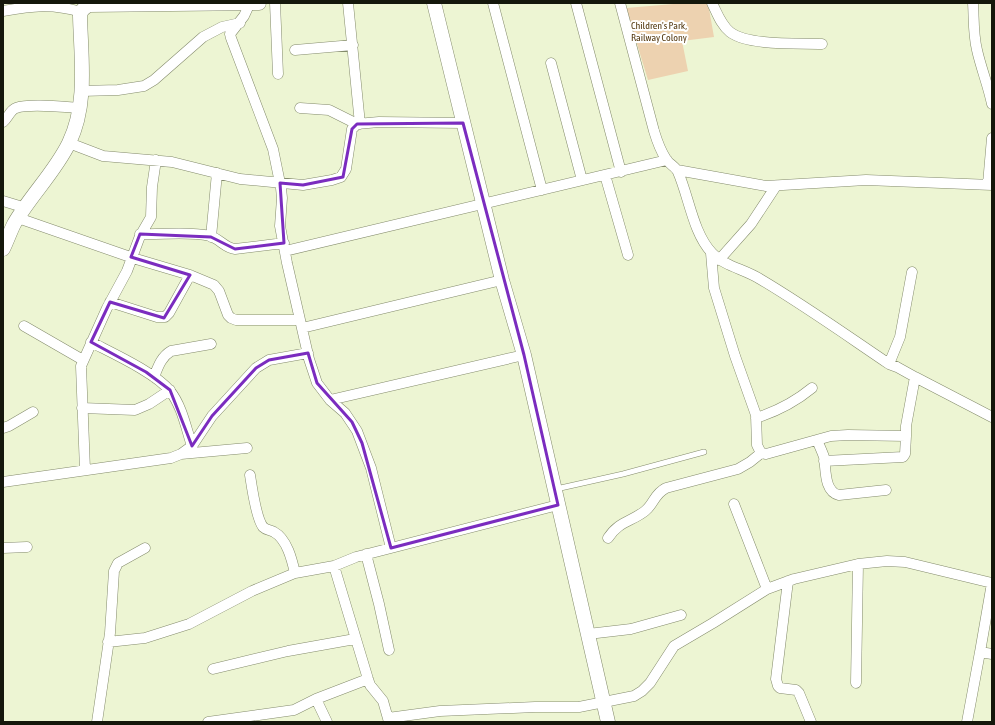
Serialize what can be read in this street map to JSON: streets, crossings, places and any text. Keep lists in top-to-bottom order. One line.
{"parks":["Children's Park, Railway Colony"]}
